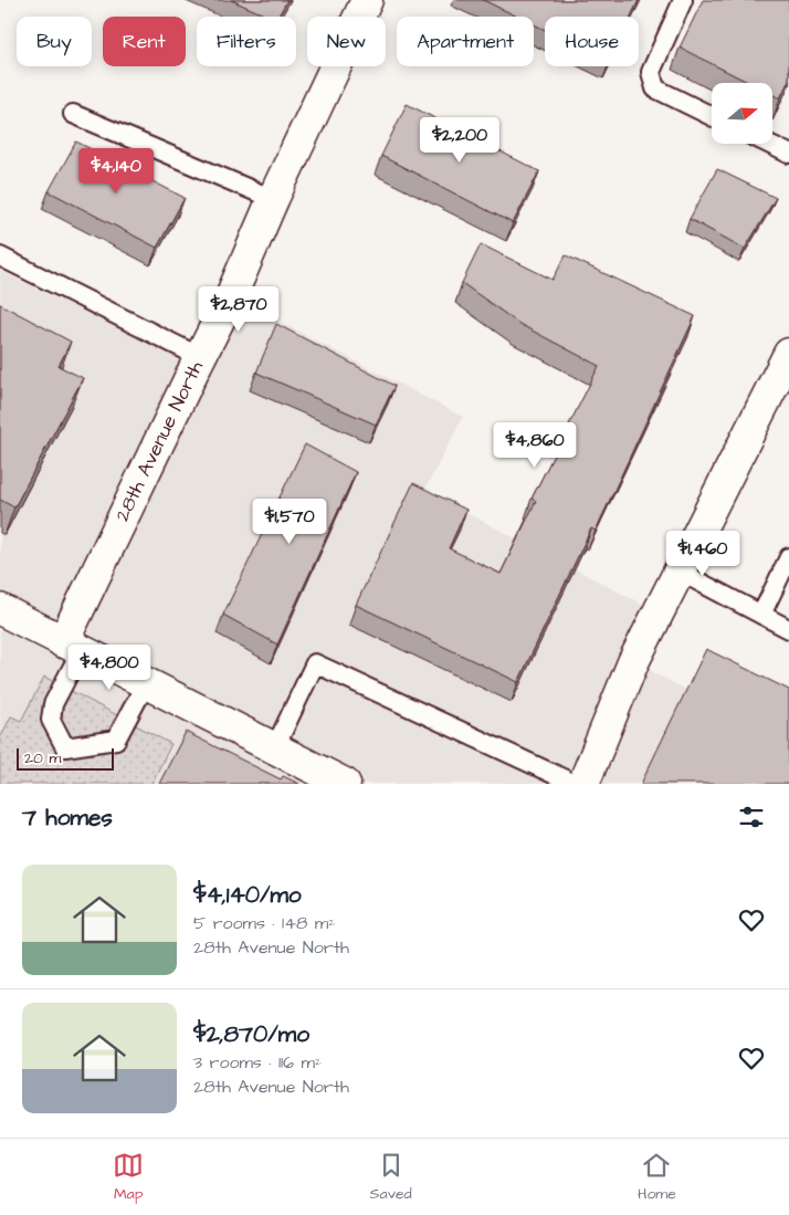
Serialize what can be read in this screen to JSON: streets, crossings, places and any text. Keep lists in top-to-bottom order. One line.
{"streets":{"main road":["28th Avenue North"]},"scale_bar":"20 m","north":"right","page":{"chip":["Buy","Rent","Filters","New","Apartment","House"],"price":["$2,200","$4,140","$2,870","$4,860","$1,570","$1,460","$4,800"],"scale":"20 m","heading":"7 homes","list":[{"name":"$4,140/mo","note":"5 rooms · 148 m² · 28th Avenue North"},{"name":"$2,870/mo","note":"3 rooms · 116 m² · 28th Avenue North"}],"tabs":["Map","Saved","Home"]}}
